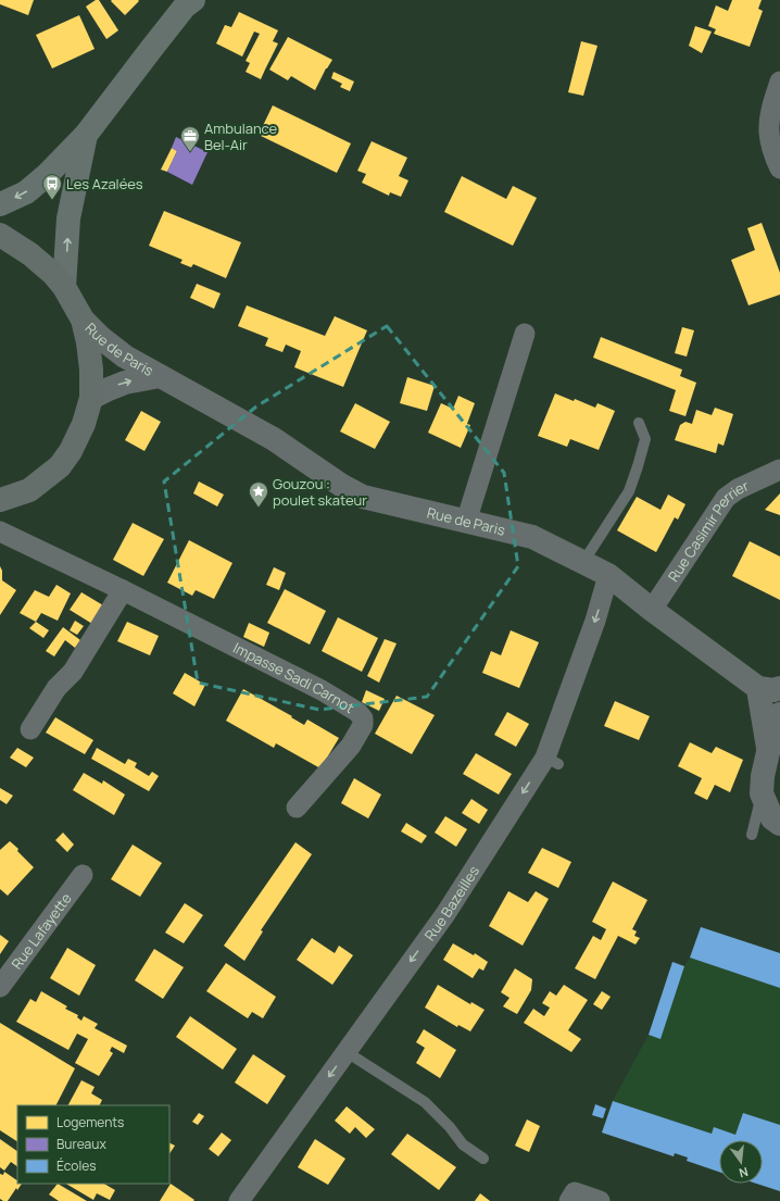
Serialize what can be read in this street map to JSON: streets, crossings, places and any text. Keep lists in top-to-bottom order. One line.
{"streets":{"street":["Rue de Paris","Rue Casimir Perrier","Impasse Sadi Carnot","Rue Bazeilles","Rue Lafayette"]},"crossings":[["Rue de Paris","Rue Casimir Perrier"],["Rue de Paris","Rue Bazeilles"]],"one_way":["Rue Bazeilles"],"places":{"office":["Ambulance Bel-Air"],"bus stop":["Les Azalées"],"place":["Gouzou : poulet skateur"]},"legend":["Logements","Bureaux","Écoles"],"north":"bottom"}
